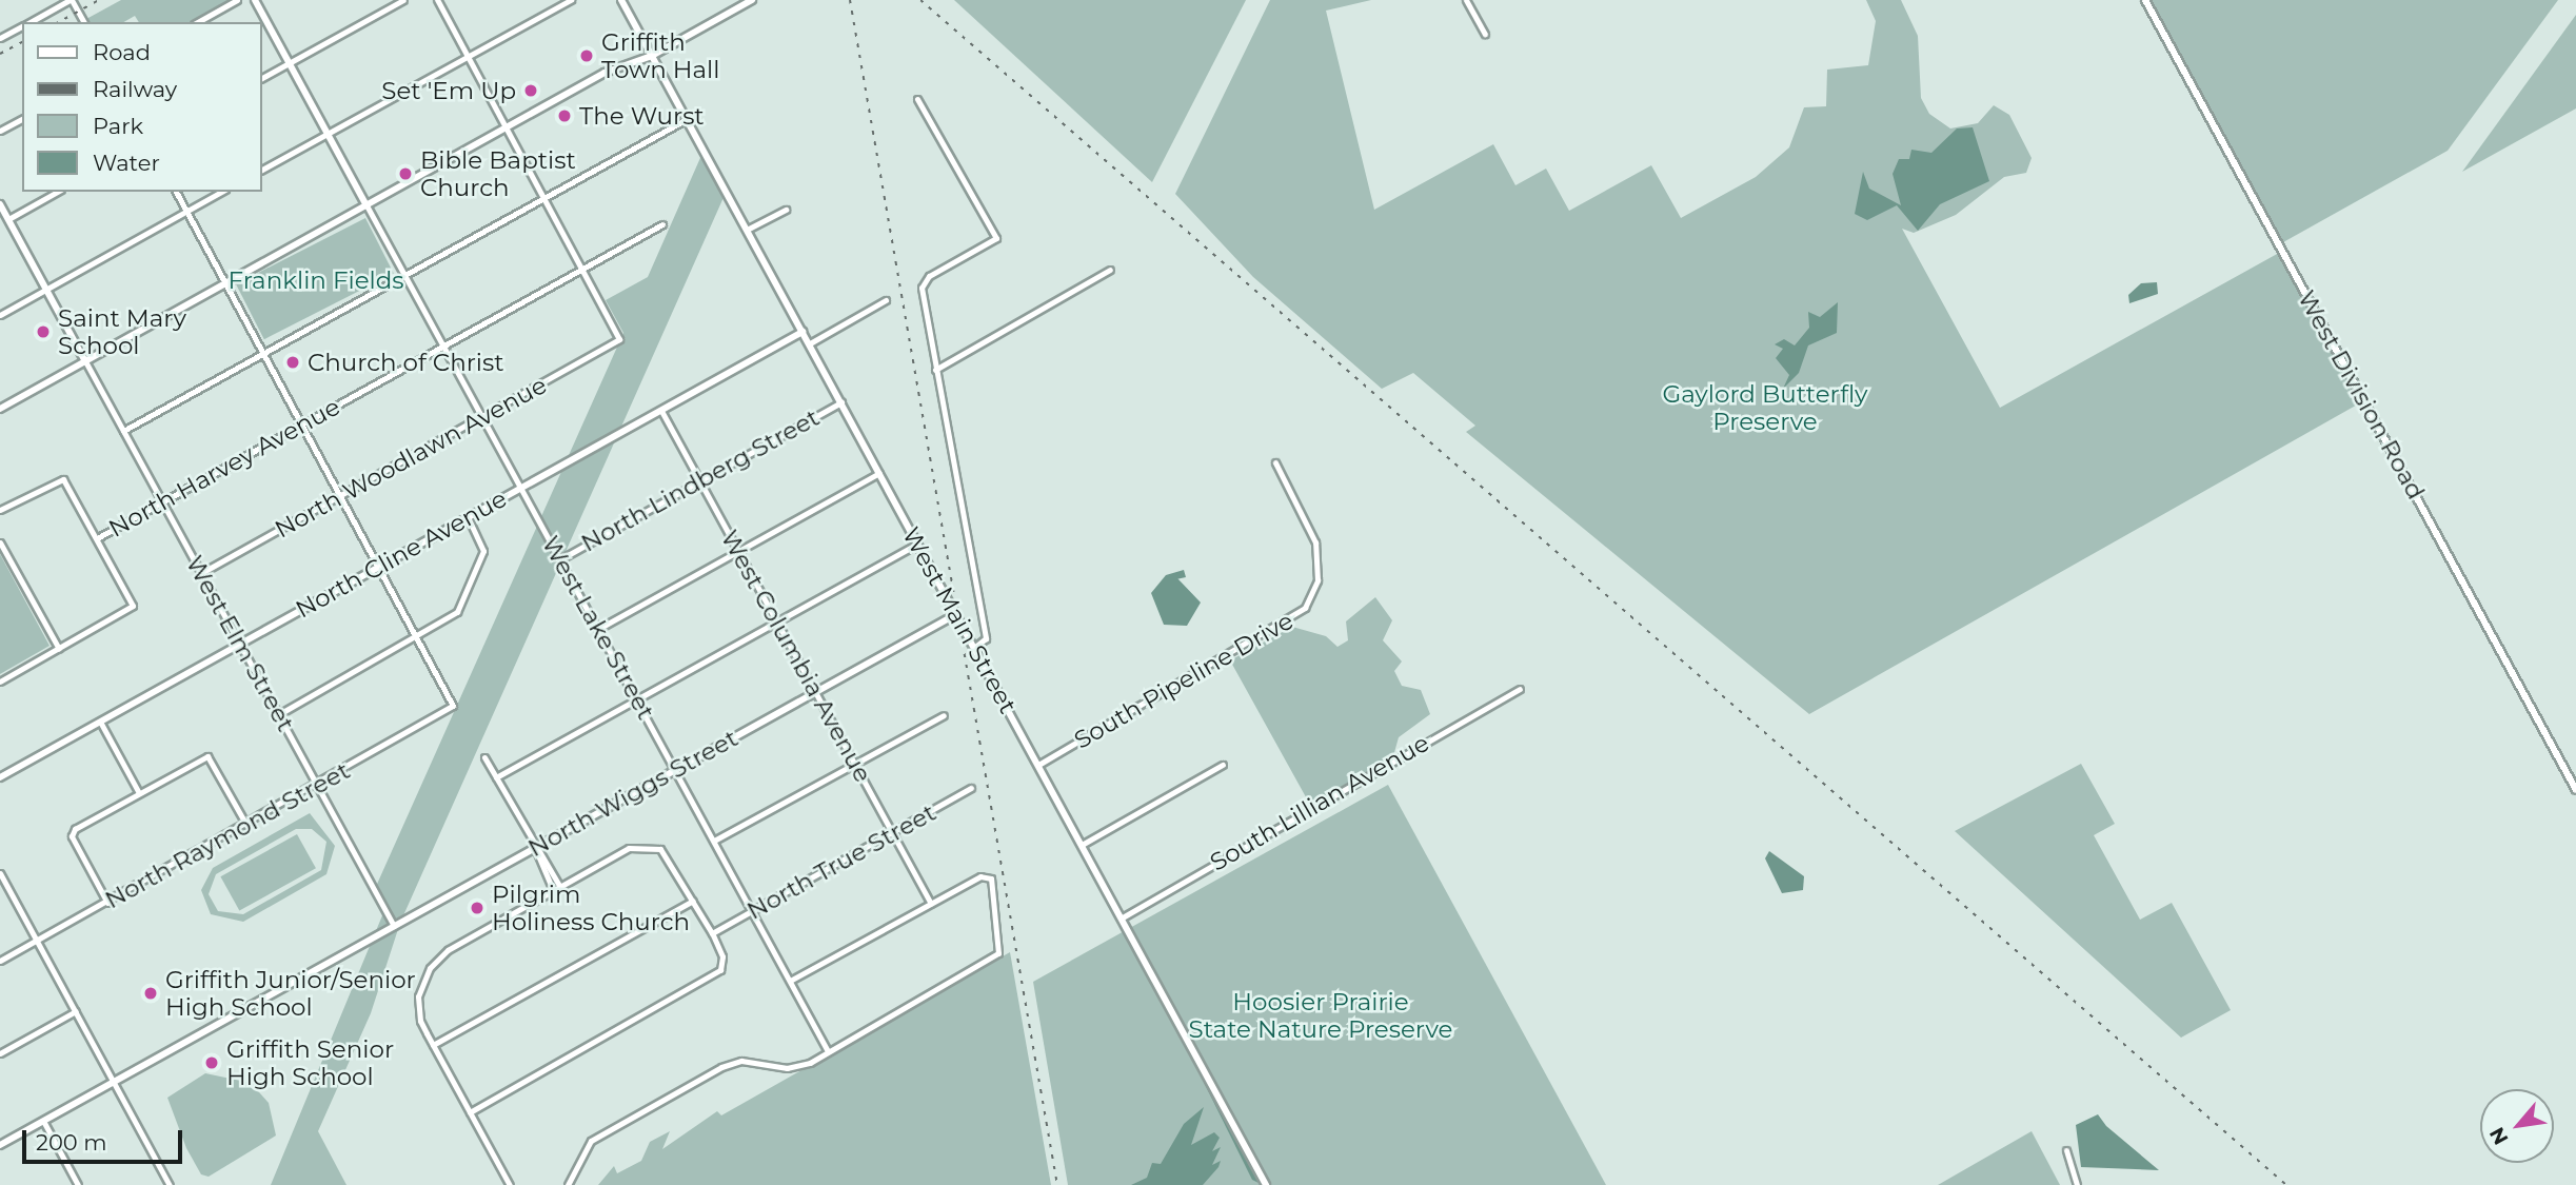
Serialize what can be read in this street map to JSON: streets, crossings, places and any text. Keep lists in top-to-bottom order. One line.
{"streets":{"street":["West Division Road","North Woodlawn Avenue","North Harvey Avenue","North Lindberg Street","North Cline Avenue","West Main Street","West Lake Street","West Elm Street","West Columbia Avenue","South Pipeline Drive","North Wiggs Street","South Lillian Avenue","North Raymond Street","North True Street"]},"crossings":[["North Woodlawn Avenue","North Harvey Avenue"],["North Woodlawn Avenue","West Lake Street"],["North Woodlawn Avenue","West Elm Street"],["North Harvey Avenue","West Lake Street"],["North Harvey Avenue","West Elm Street"],["North Lindberg Street","West Main Street"],["North Lindberg Street","West Lake Street"],["North Lindberg Street","West Columbia Avenue"],["North Cline Avenue","West Main Street"],["North Cline Avenue","West Lake Street"],["North Cline Avenue","West Elm Street"],["North Cline Avenue","West Columbia Avenue"],["West Main Street","South Pipeline Drive"],["West Main Street","North Wiggs Street"],["West Main Street","South Lillian Avenue"],["West Lake Street","North Wiggs Street"],["West Lake Street","North True Street"],["West Elm Street","North Wiggs Street"],["West Elm Street","North Raymond Street"],["West Columbia Avenue","North Wiggs Street"],["West Columbia Avenue","North True Street"]],"parks":["Franklin Fields","Gaylord Butterfly Preserve","Hoosier Prairie State Nature Preserve"],"places":["Griffith Town Hall","Set 'Em Up","The Wurst","Bible Baptist Church","Saint Mary School","Church of Christ","Pilgrim Holiness Church","Griffith Junior/Senior High School","Griffith Senior High School"],"legend":["Road","Railway","Park","Water"],"scale_bar":"200 m","north":"bottom left"}
